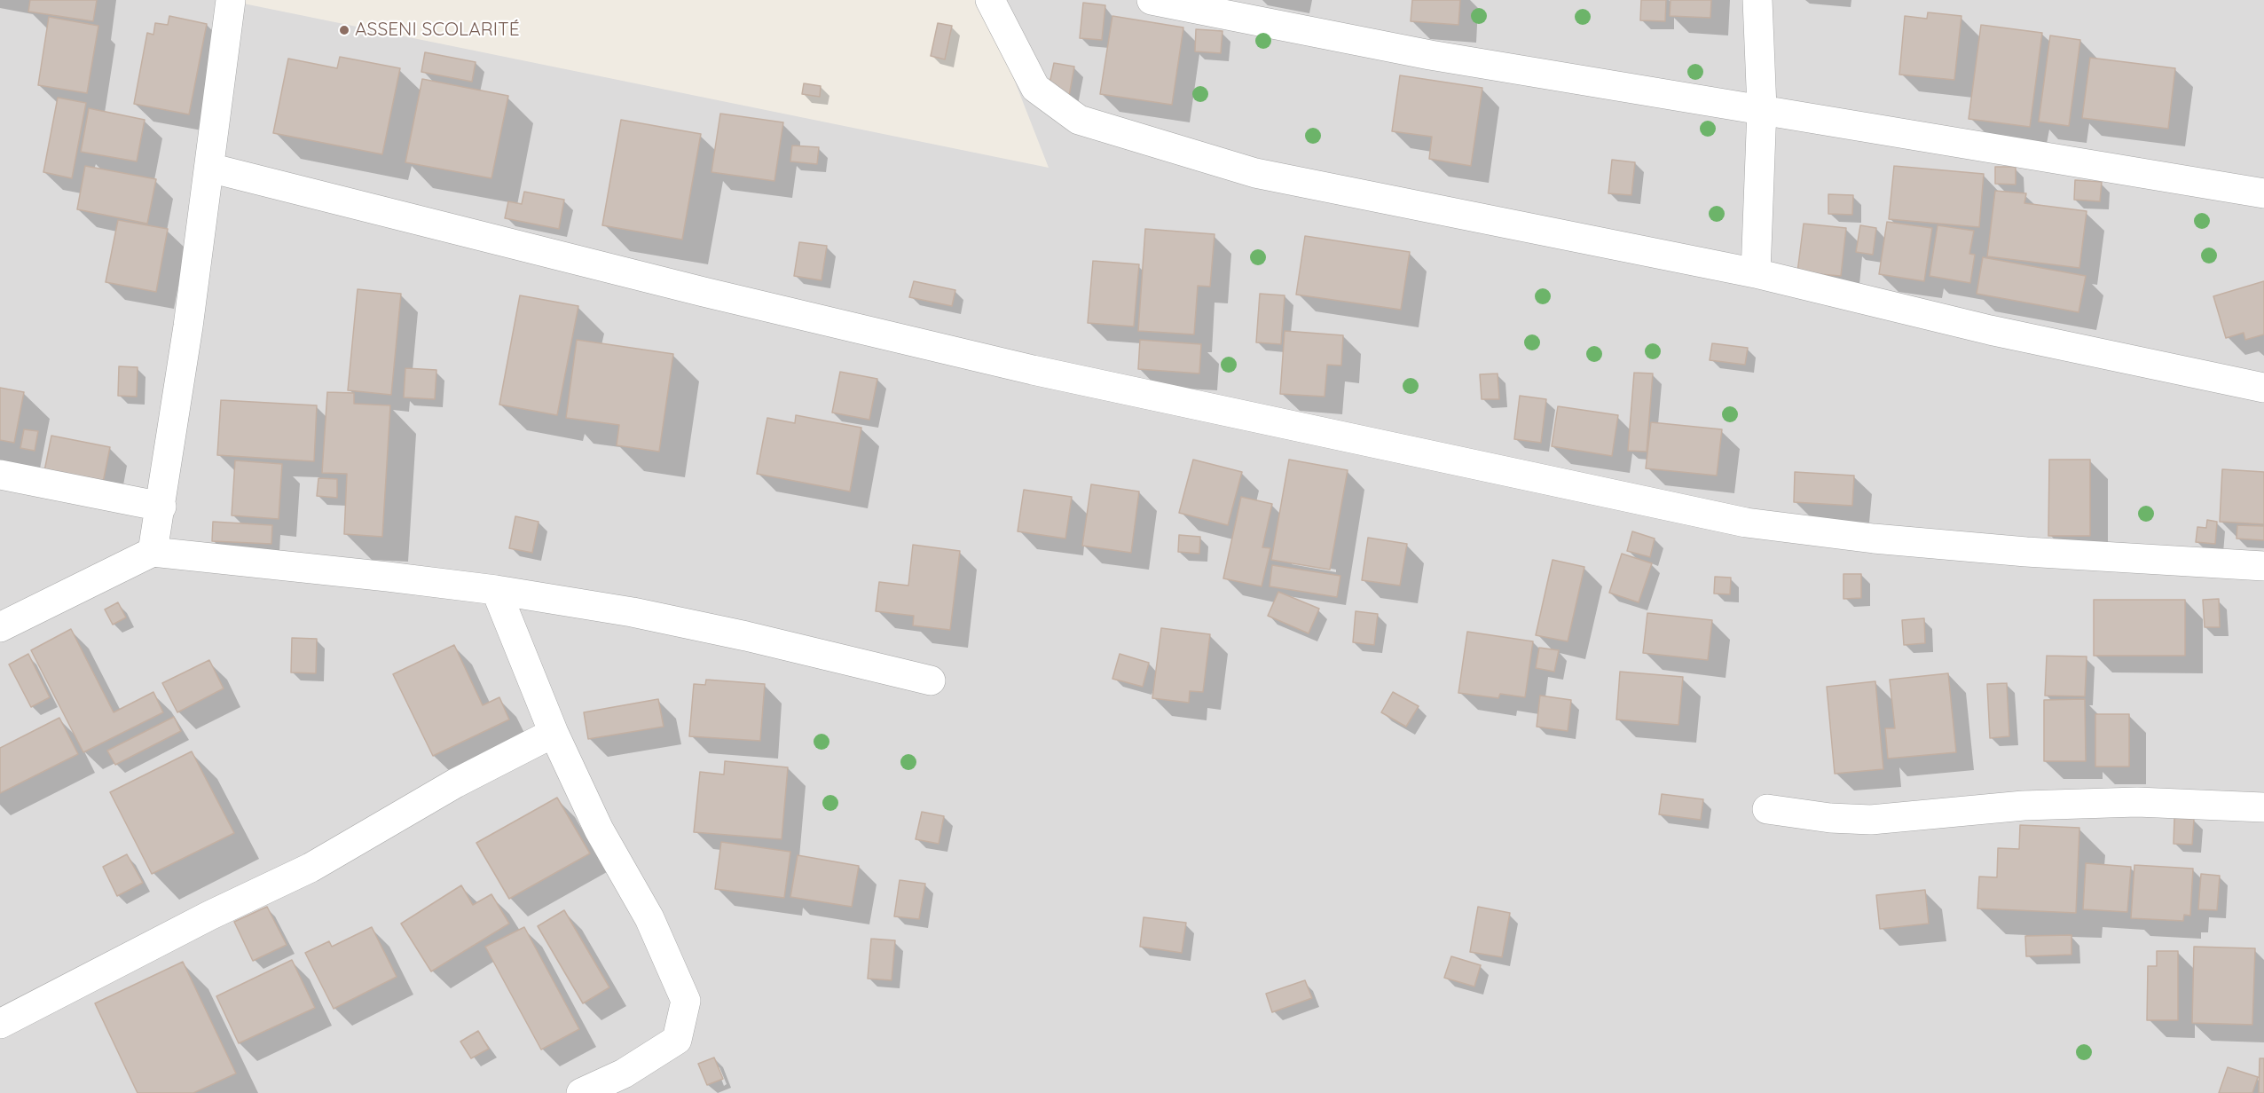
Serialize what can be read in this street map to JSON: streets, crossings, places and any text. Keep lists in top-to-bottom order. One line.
{"places":["ASSENI SCOLARITÉ"]}
